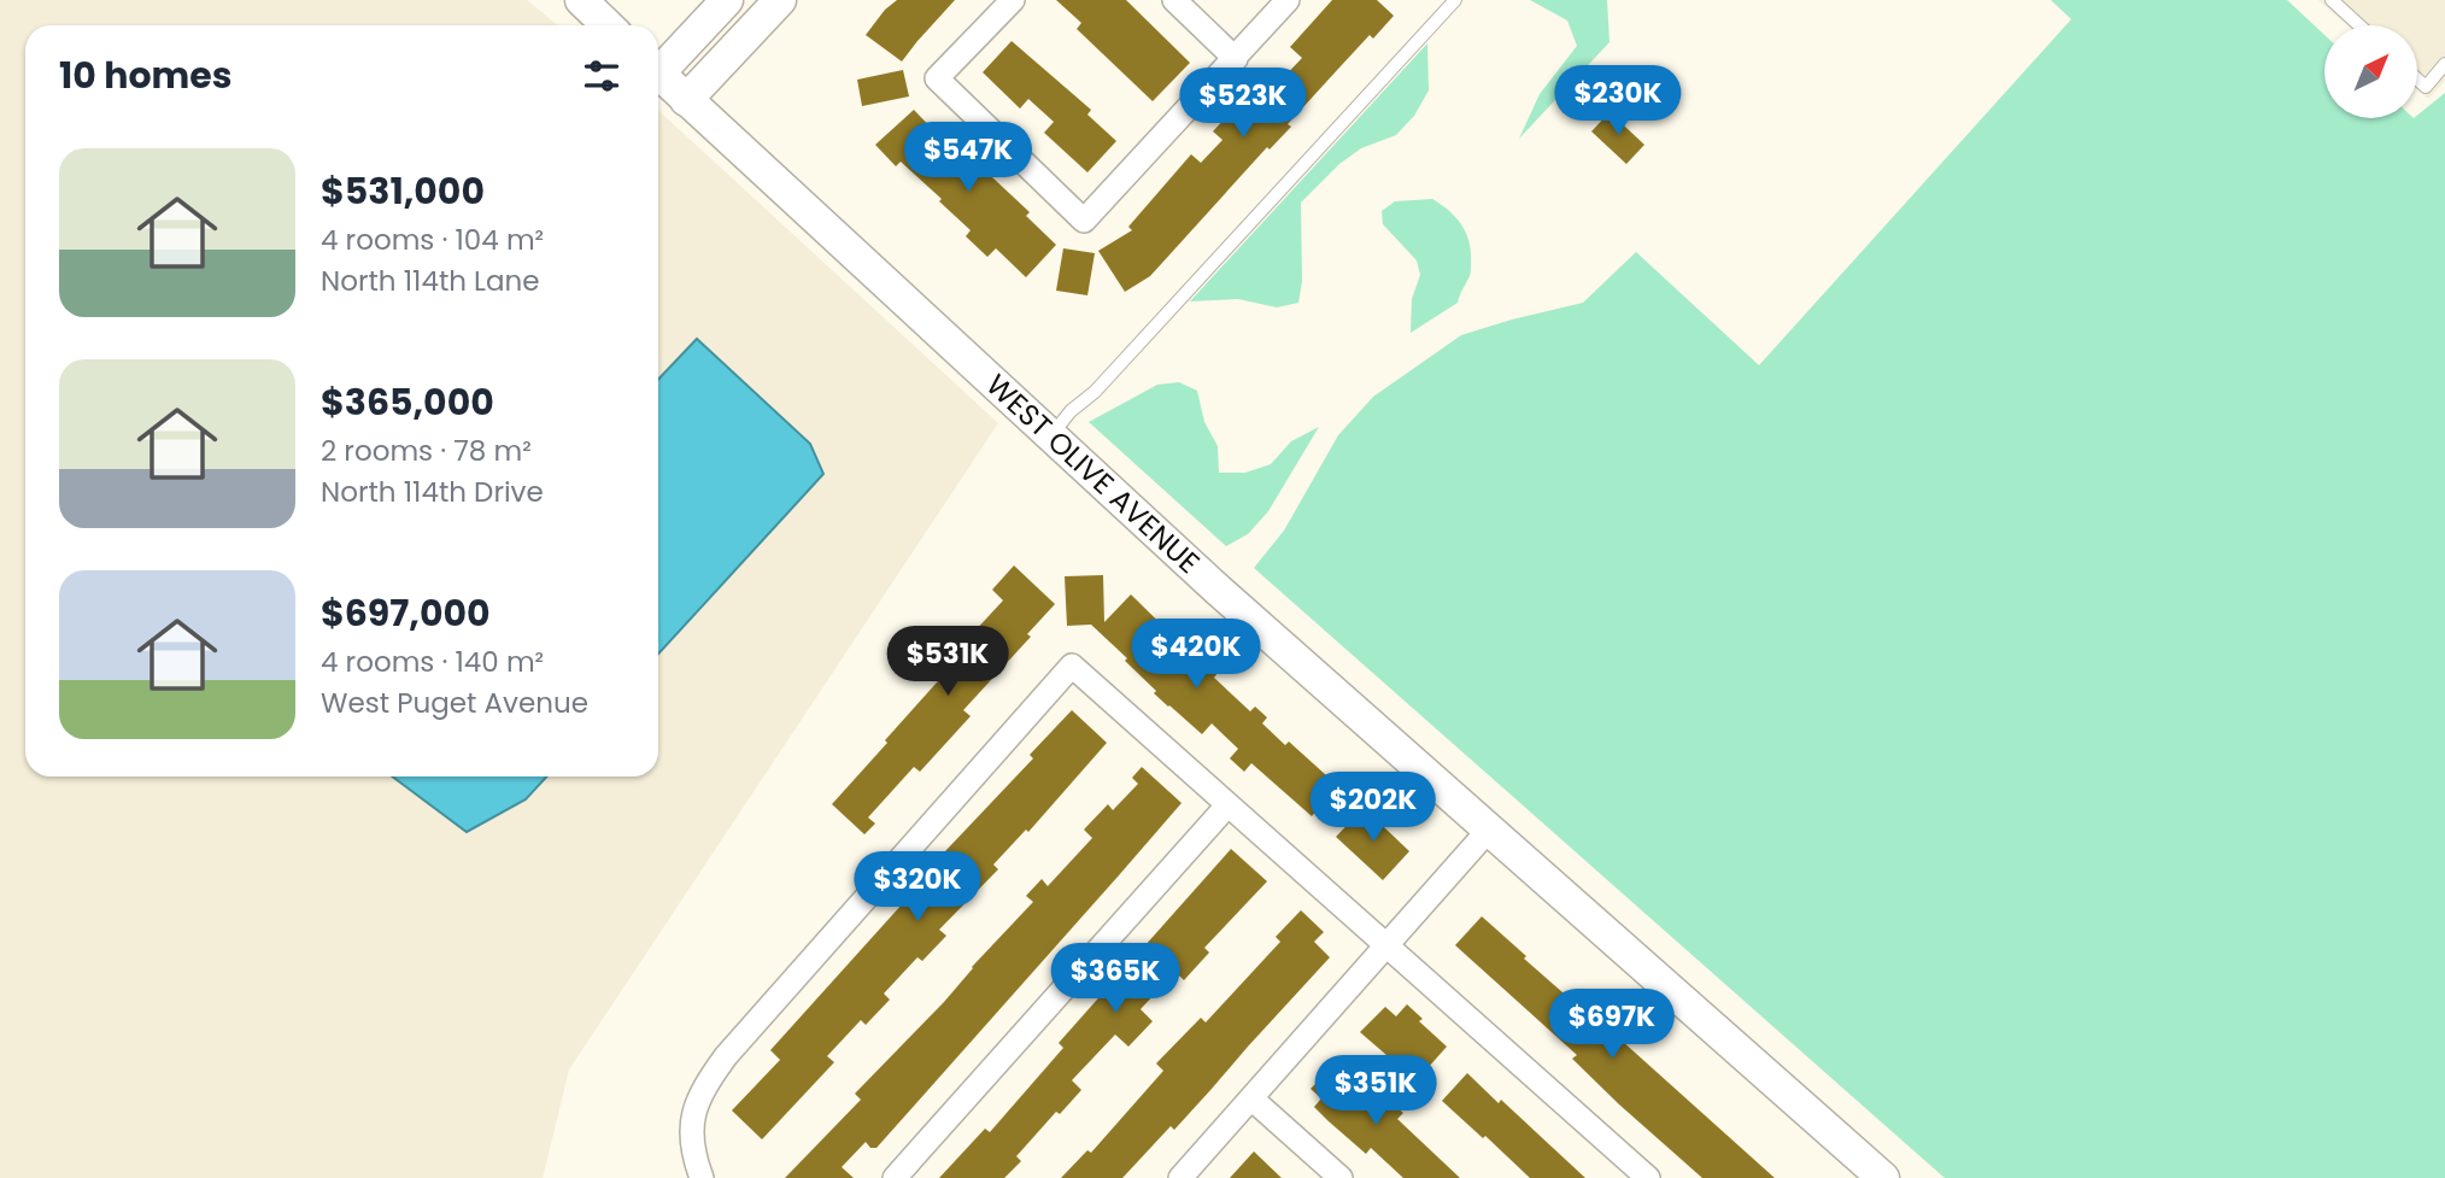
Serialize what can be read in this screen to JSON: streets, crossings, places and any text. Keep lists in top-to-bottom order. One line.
{"streets":{"main road":["WEST OLIVE AVENUE"]},"north":"top right","page":{"heading":"10 homes","price":["$230K","$523K","$547K","$420K","$531K","$202K","$320K","$365K","$697K","$351K"],"list":[{"name":"$531,000","note":"4 rooms · 104 m² · North 114th Lane"},{"name":"$365,000","note":"2 rooms · 78 m² · North 114th Drive"},{"name":"$697,000","note":"4 rooms · 140 m² · West Puget Avenue"}]}}
